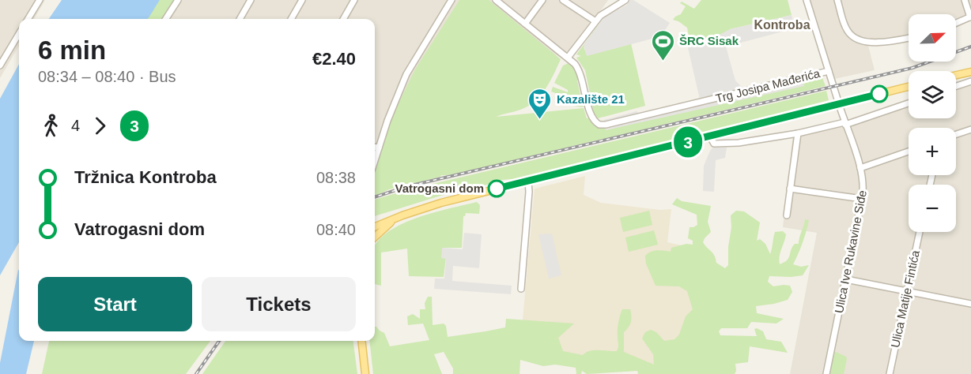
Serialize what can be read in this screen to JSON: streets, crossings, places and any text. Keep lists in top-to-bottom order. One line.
{"streets":{"street":["Trg Josipa Mađerića","Ulica Ive Rukavine Siđe","Ulica Matije Fintića"]},"crossings":[["Trg Josipa Mađerića","Ulica Ive Rukavine Siđe"]],"districts":["Kontroba"],"places":{"sports":["ŠRC Sisak"],"theatre":["Kazalište 21"],"other":["Vatrogasni dom"]},"lines":["bus line 3"],"north":"top right","page":{"on_map":"3","map_buttons":["+","−"],"heading":["6 min","08:34 – 08:40 · Bus","€2.40"],"legs":["4","3"],"list":[{"name":"Tržnica Kontroba","value":"08:38"},{"name":"Vatrogasni dom","value":"08:40"}],"buttons":["Start","Tickets"]}}
